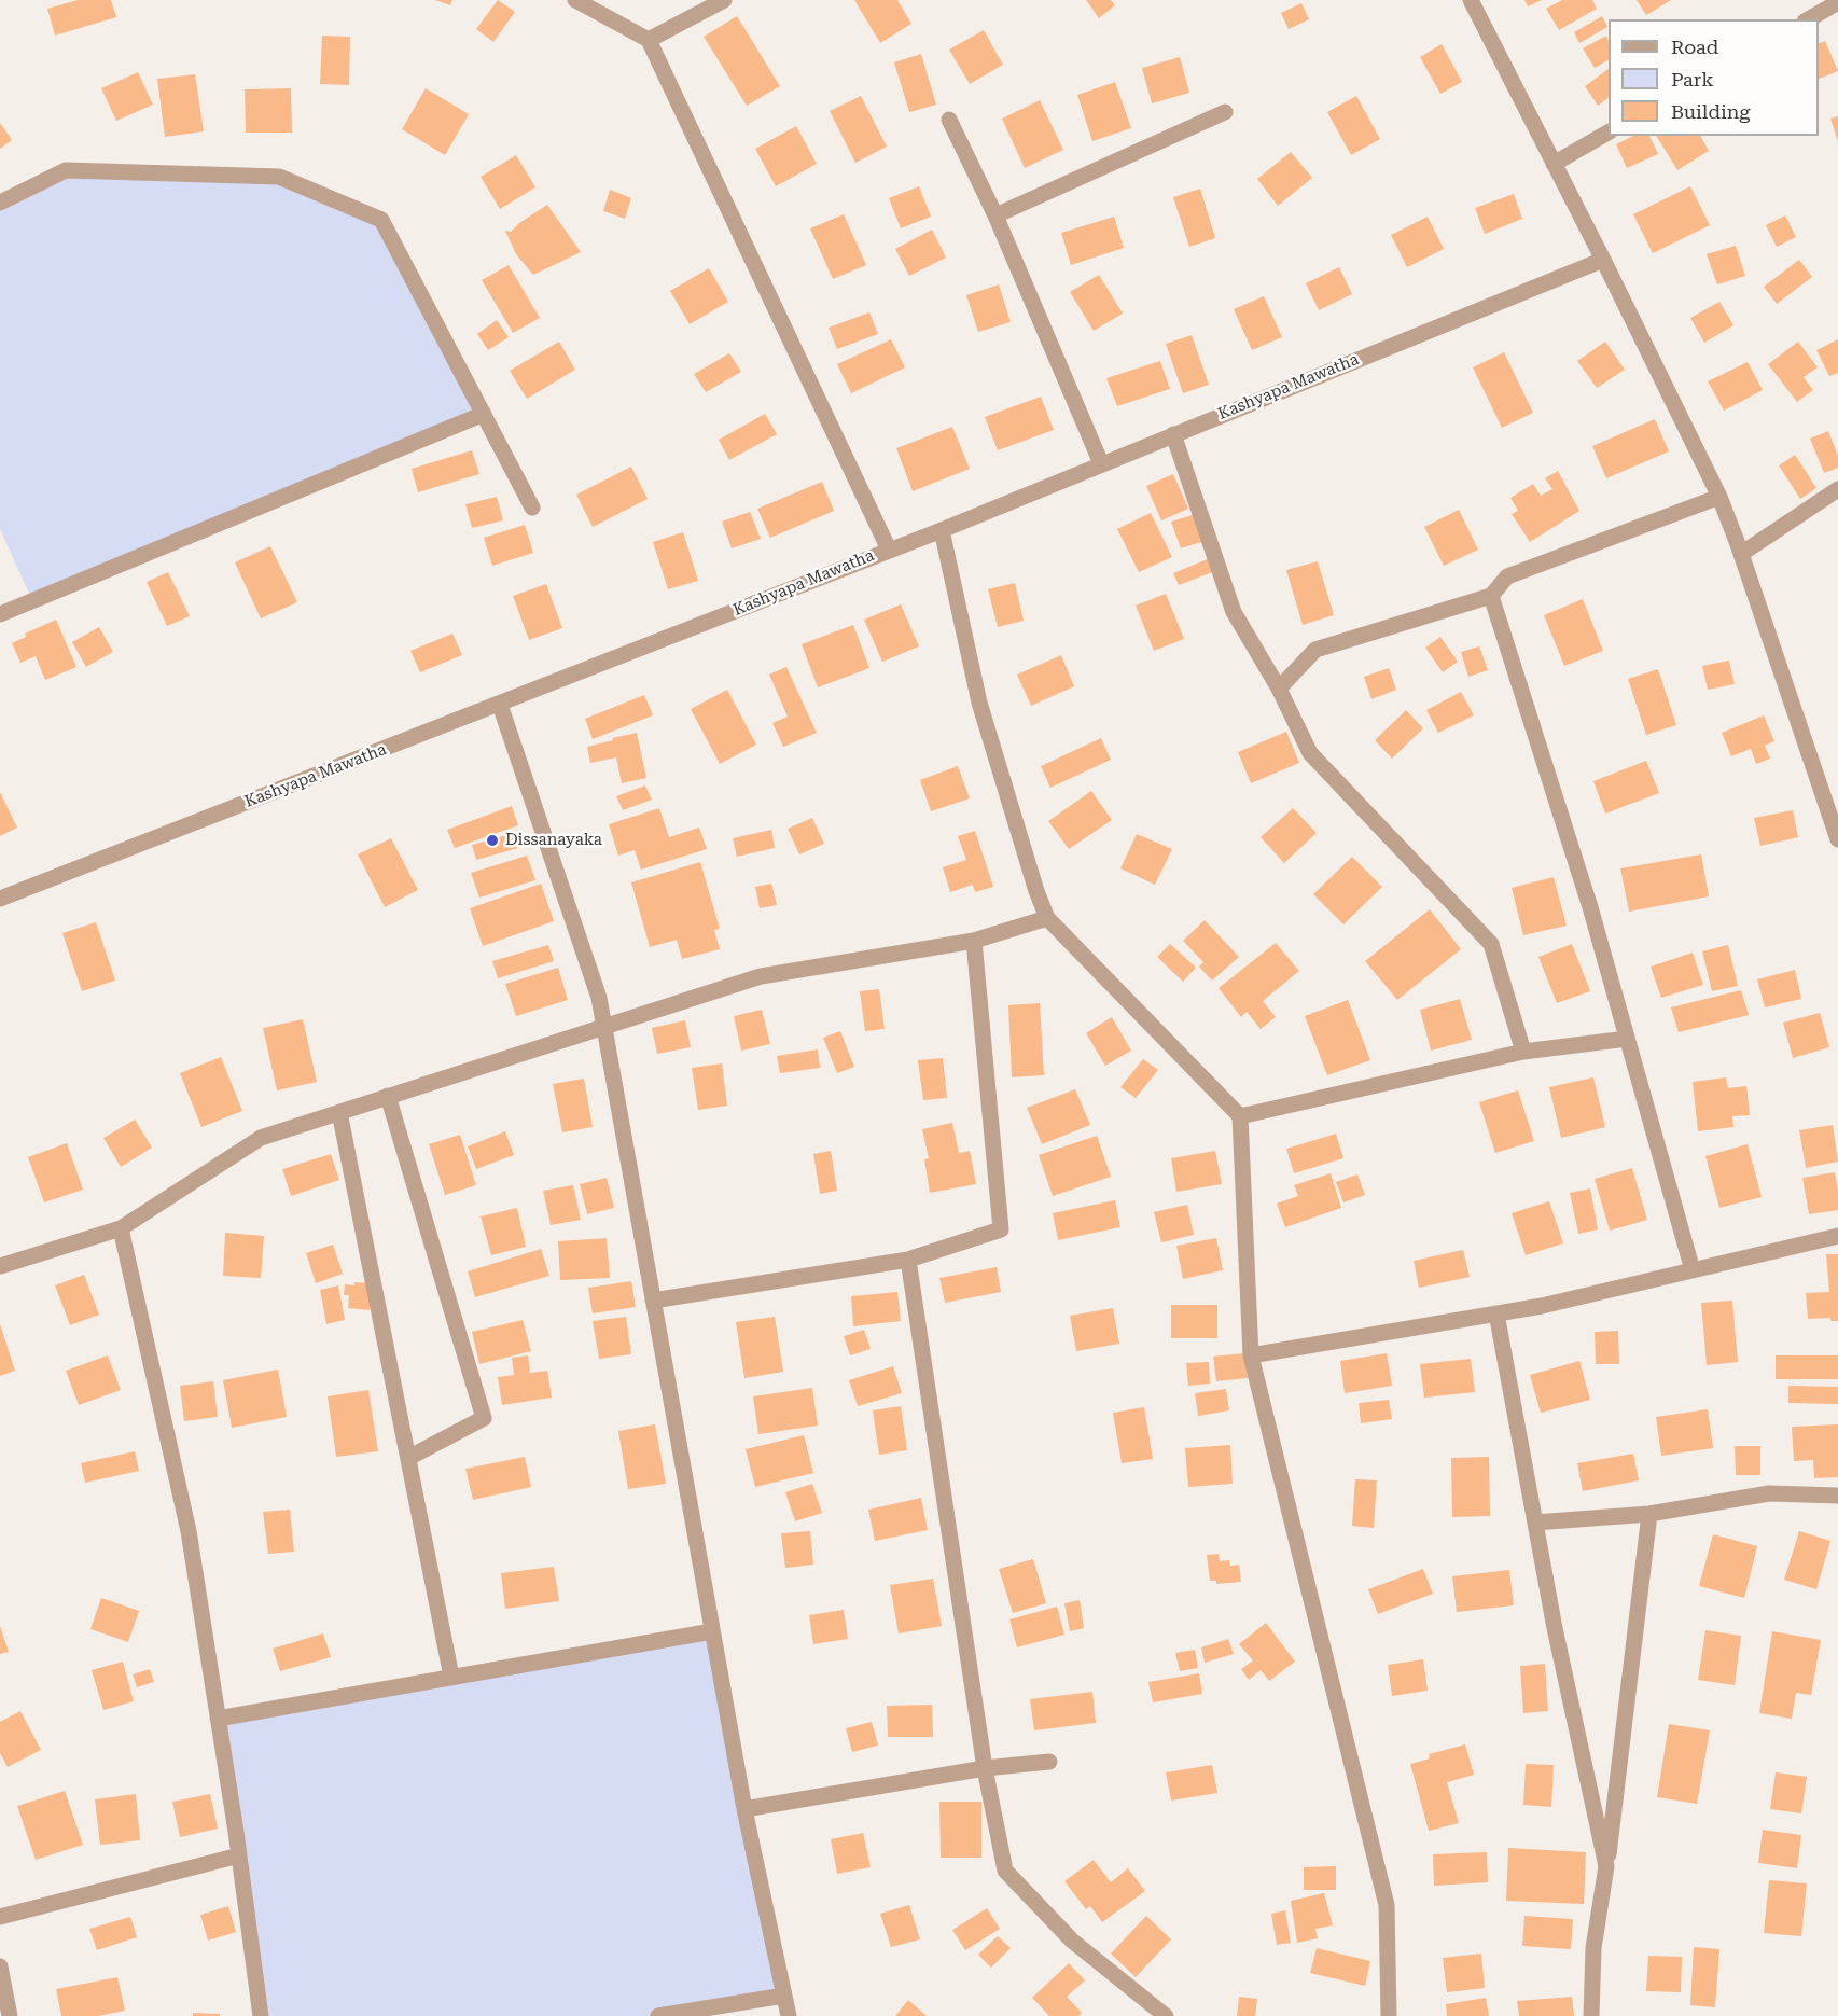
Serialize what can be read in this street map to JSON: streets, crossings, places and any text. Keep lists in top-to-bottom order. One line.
{"streets":{"street":["Kashyapa Mawatha"]},"places":["Dissanayaka"],"legend":["Road","Park","Building"]}
